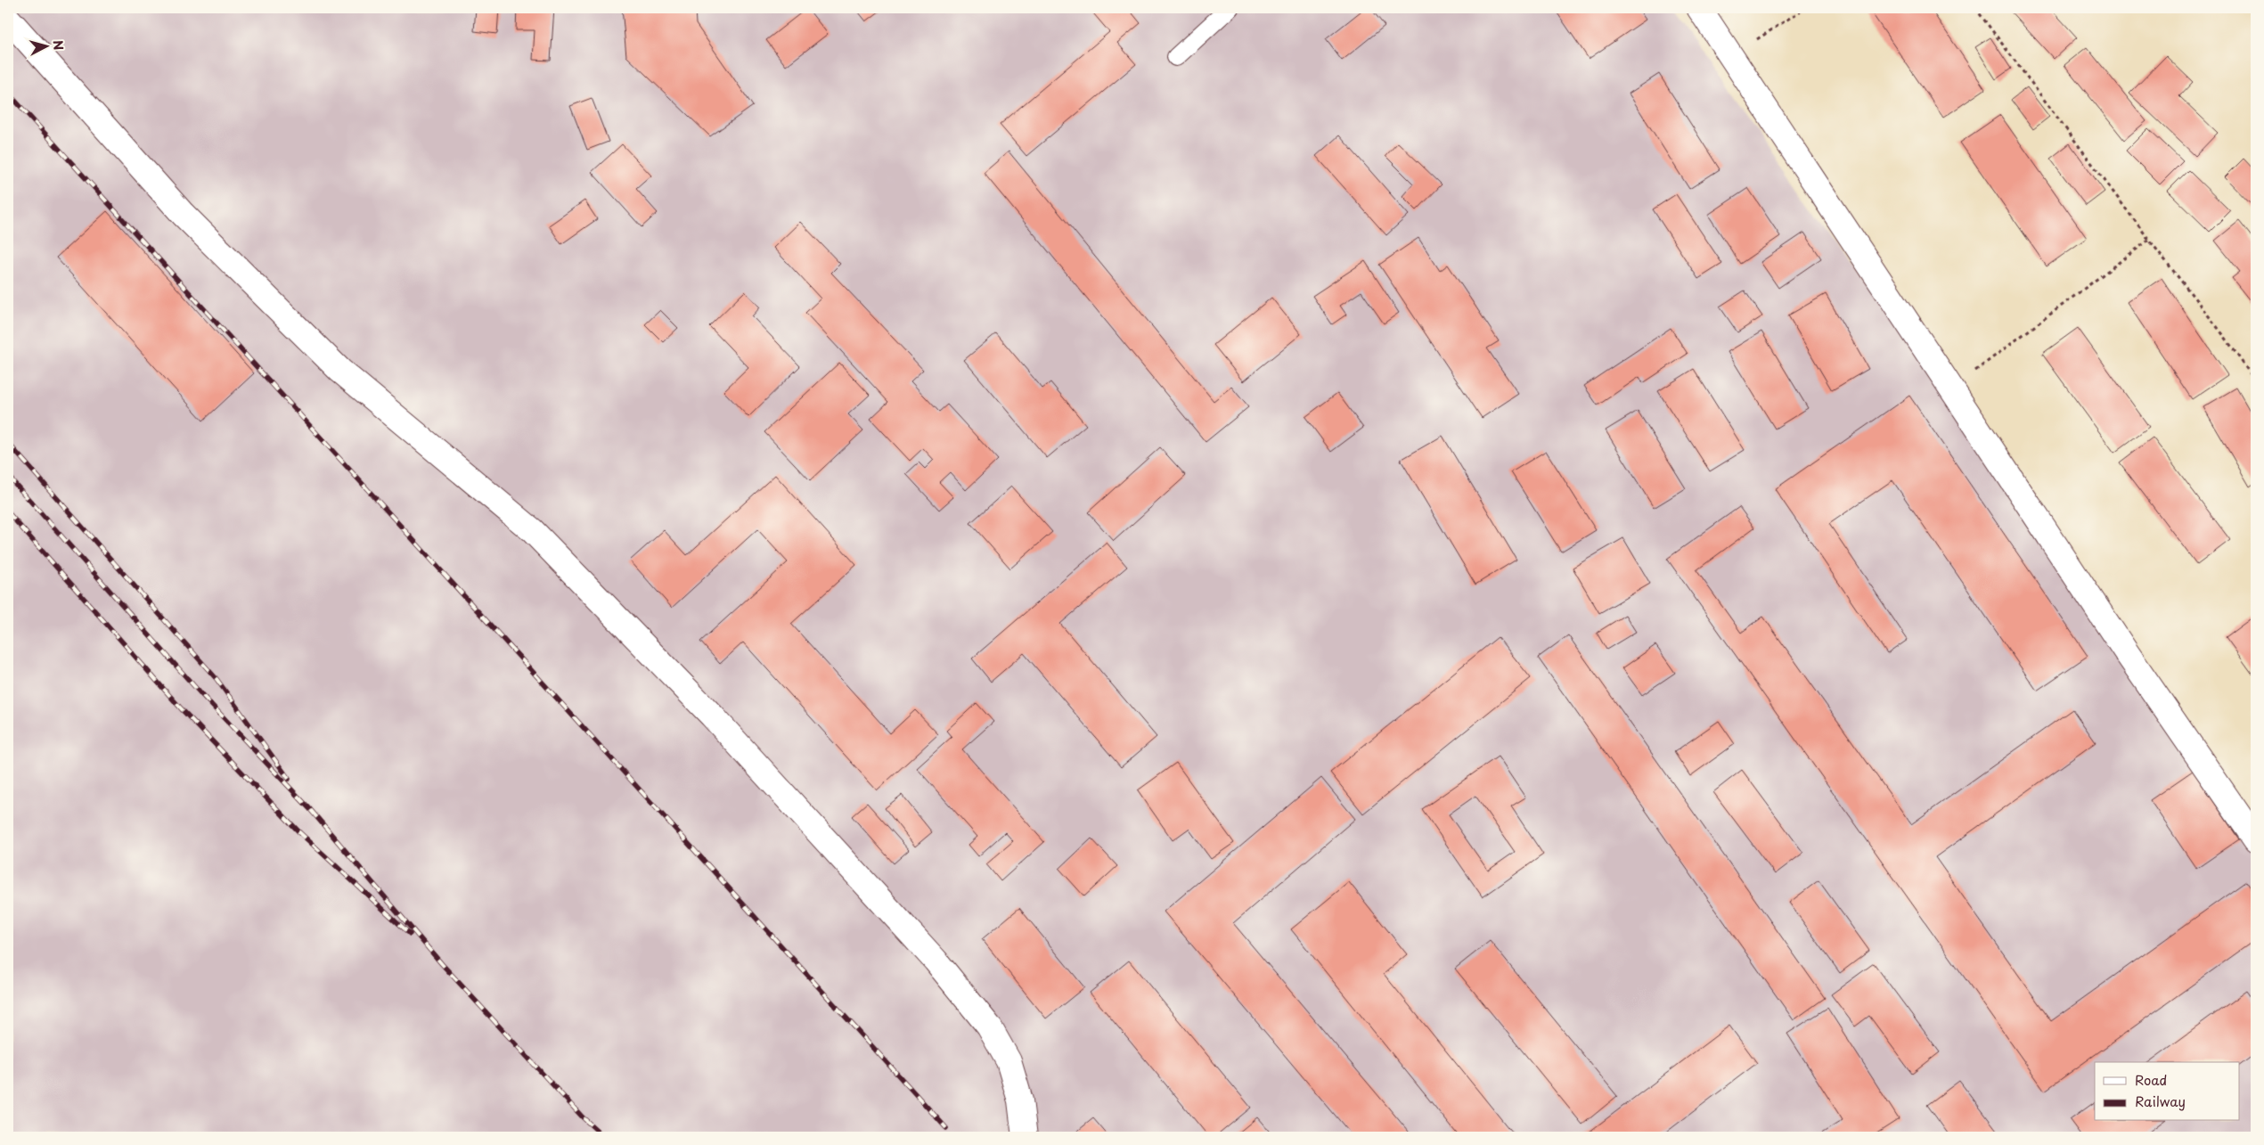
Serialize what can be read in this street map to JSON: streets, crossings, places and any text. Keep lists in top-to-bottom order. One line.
{"legend":["Road","Railway"],"north":"right"}
